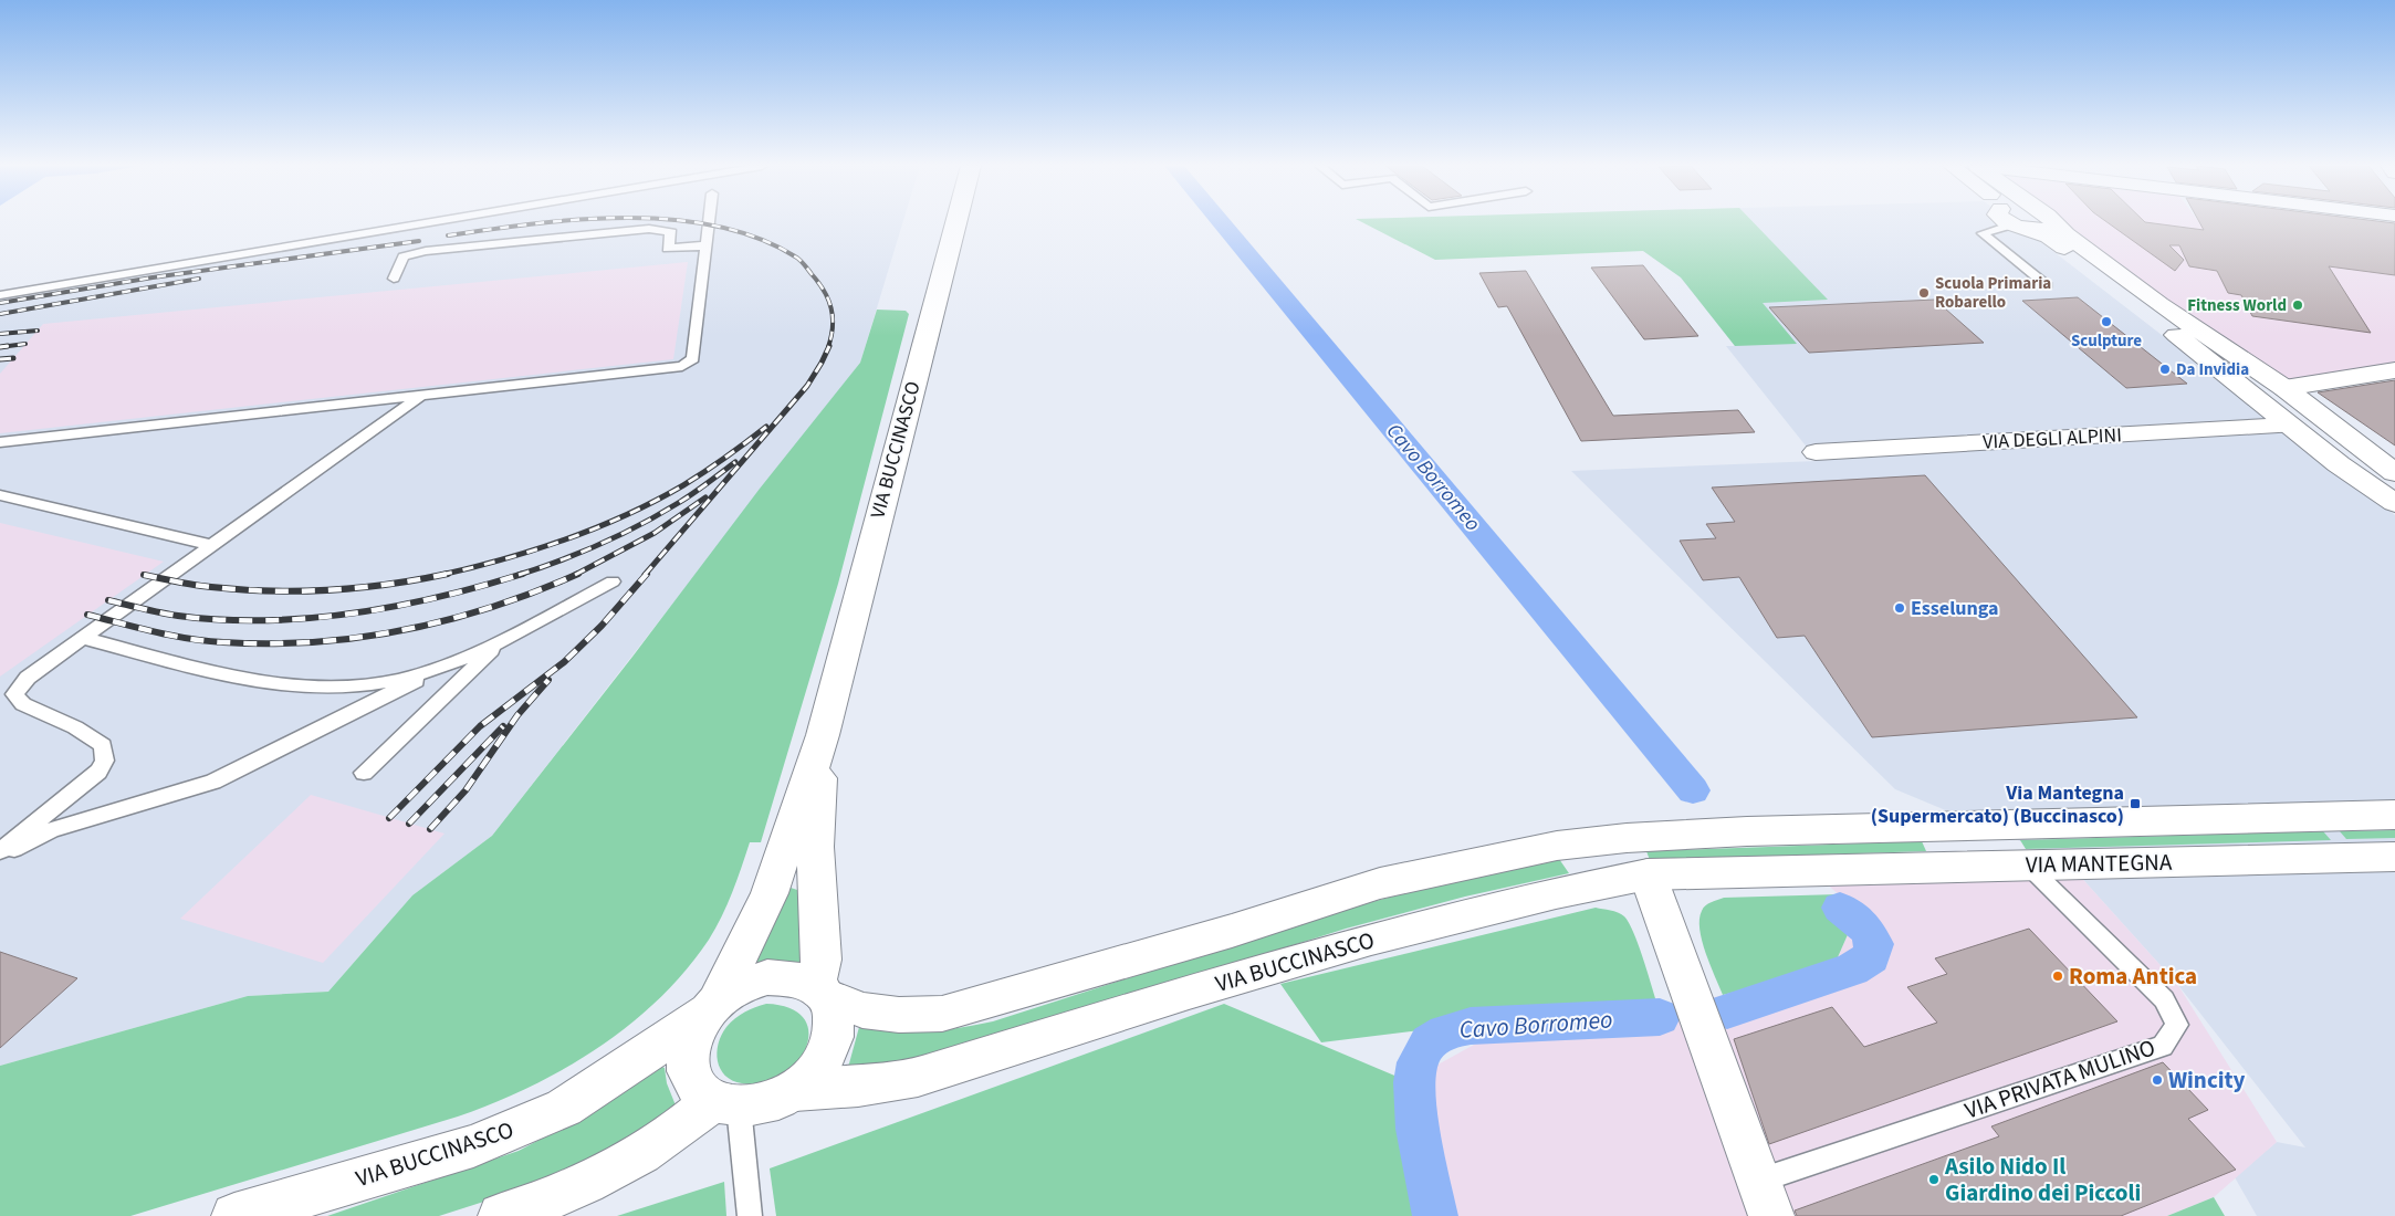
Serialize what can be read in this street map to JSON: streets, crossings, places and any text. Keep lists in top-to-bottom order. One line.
{"streets":{"street":["VIA DEGLI ALPINI","VIA BUCCINASCO","VIA MANTEGNA","VIA PRIVATA MULINO"]},"crossings":[["VIA BUCCINASCO","VIA MANTEGNA"],["VIA BUCCINASCO","VIA PRIVATA MULINO"],["VIA MANTEGNA","VIA PRIVATA MULINO"]],"water":["Cavo Borromeo"],"places":{"other":["Scuola Primaria Robarello","Fitness World","Sculpture","Da Invidia","Esselunga","Roma Antica","Wincity","Asilo Nido Il Giardino dei Piccoli"],"transit":["Via Mantegna (Supermercato) (Buccinasco)"]}}
